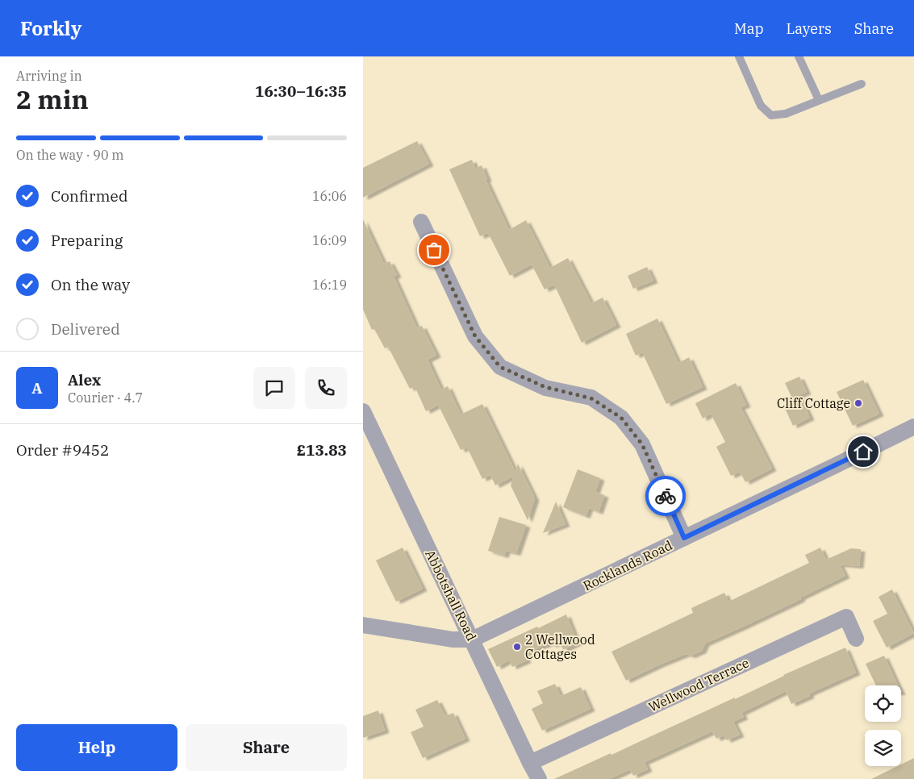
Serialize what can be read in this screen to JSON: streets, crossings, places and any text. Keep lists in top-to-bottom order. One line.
{"streets":{"street":["Rocklands Road","Abbotshall Road","Wellwood Terrace"]},"crossings":[["Rocklands Road","Abbotshall Road"],["Abbotshall Road","Wellwood Terrace"]],"places":["Cliff Cottage","2 Wellwood Cottages"],"page":{"header":"Forkly","nav":["Map","Layers","Share"],"heading":["2 min","Arriving in","16:30–16:35"],"panel":["Alex","Courier · 4.7","Order #9452","£13.83"],"bar":"On the way · 90 m","list":[["Confirmed","16:06"],["Preparing","16:09"],["On the way","16:19"],"Delivered"],"round":"A","buttons":["Help","Share"]}}
